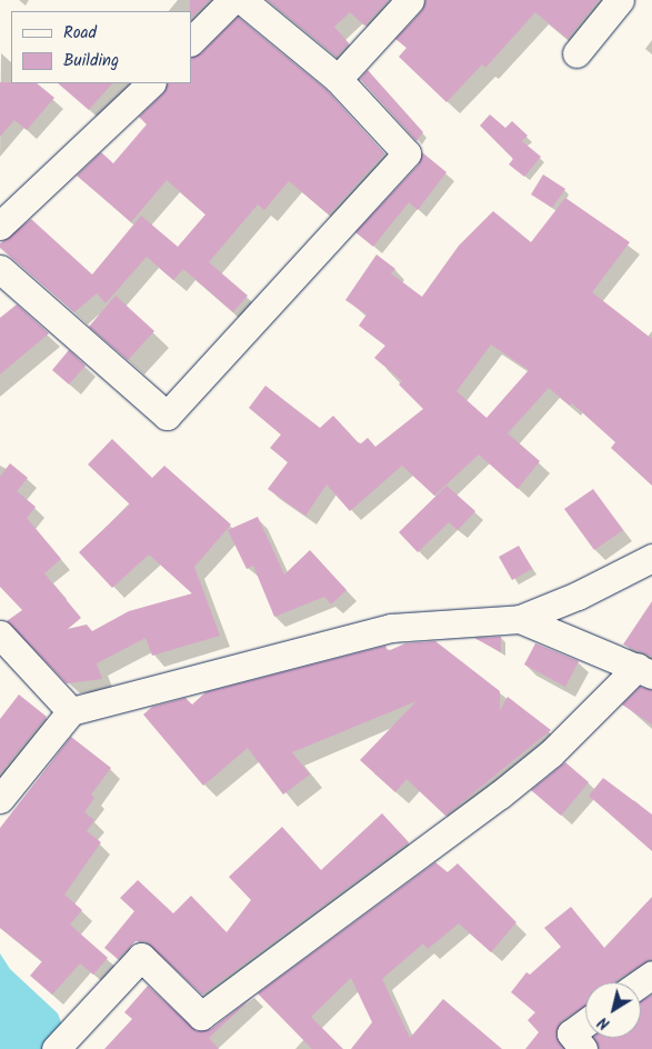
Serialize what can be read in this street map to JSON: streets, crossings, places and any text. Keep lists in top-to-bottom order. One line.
{"legend":["Road","Building"],"north":"bottom left"}
